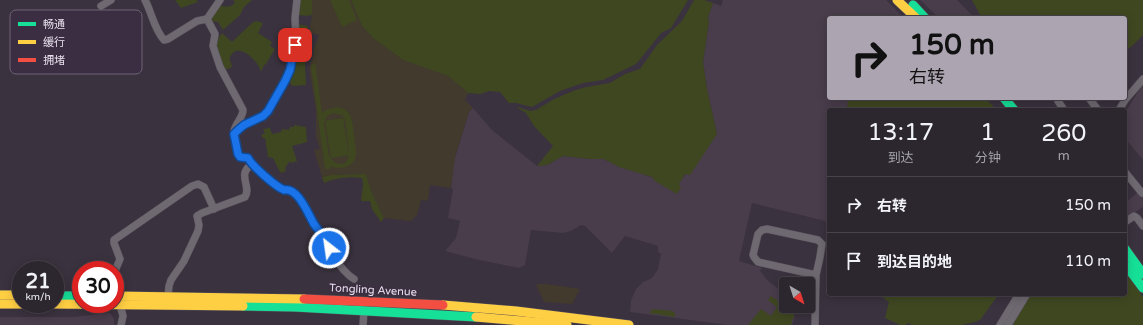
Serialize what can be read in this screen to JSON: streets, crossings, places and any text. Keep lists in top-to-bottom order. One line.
{"streets":{"main road":["Tongling Avenue"]},"legend":["畅通","缓行","拥堵"],"north":"bottom right","page":{"turn":["150 m","右转"],"eta":["13:17","到达","1","分钟","260","m"],"list":[{"name":"右转","value":"150 m"},{"name":"到达目的地","value":"110 m"}],"speed":"21 km/h","limit":"30"}}
